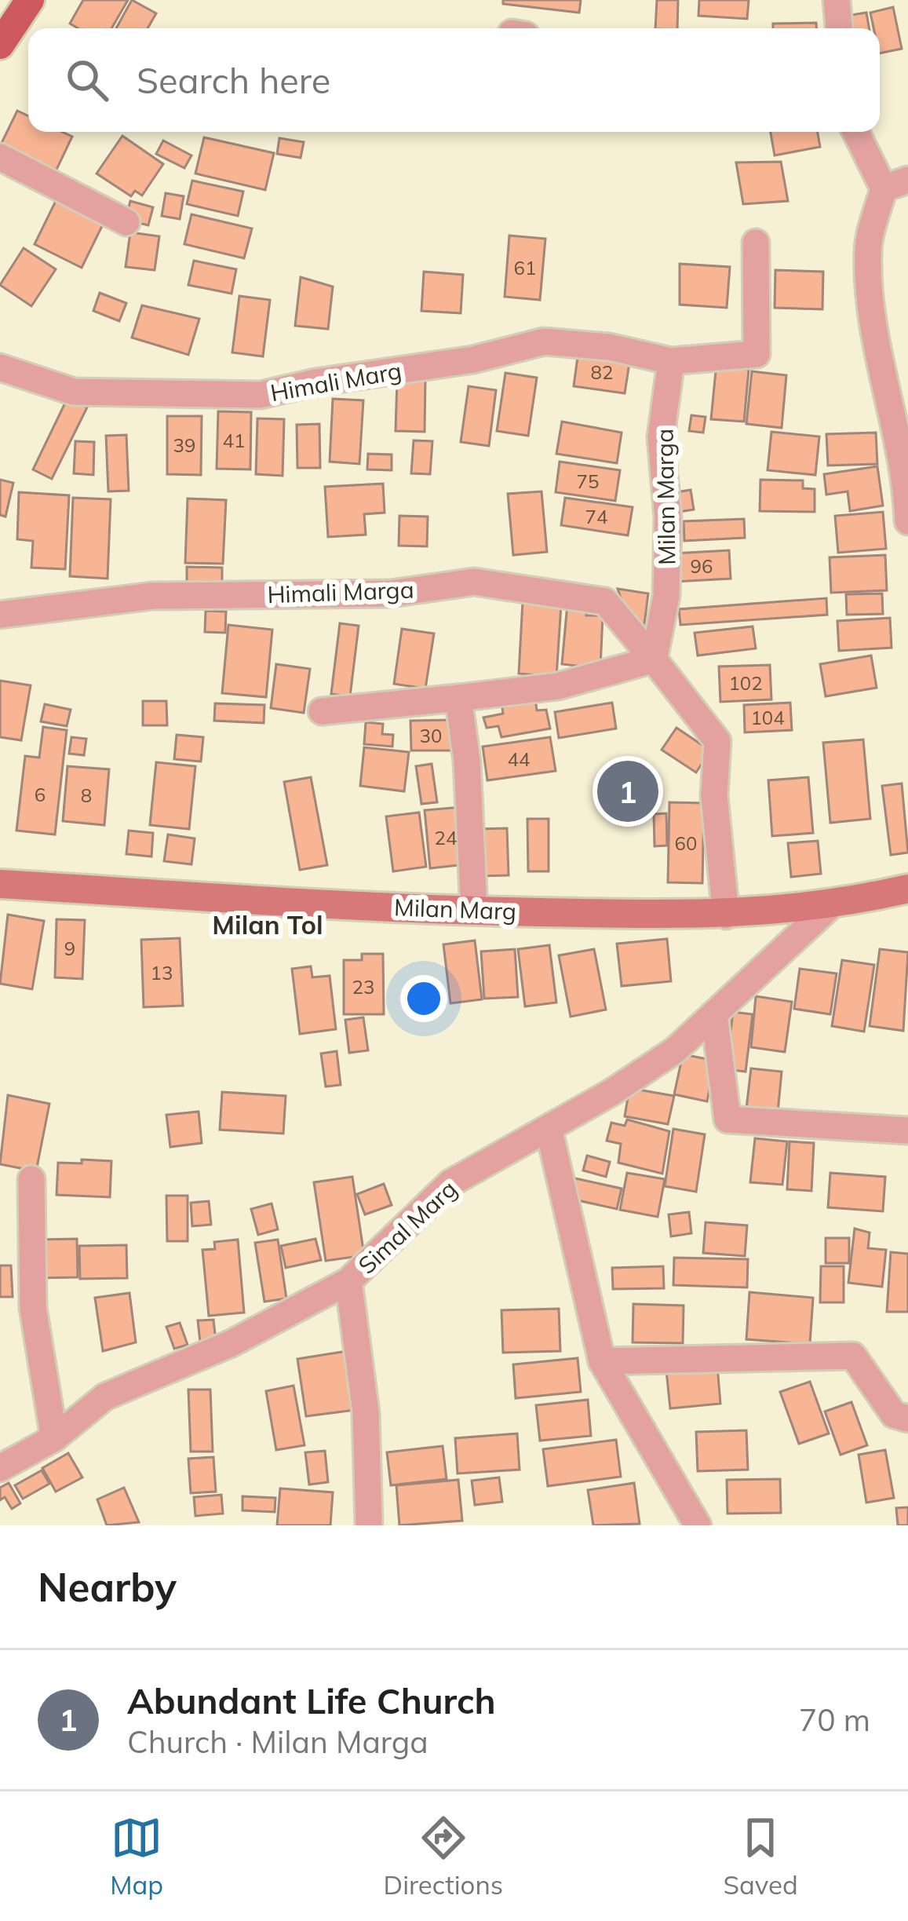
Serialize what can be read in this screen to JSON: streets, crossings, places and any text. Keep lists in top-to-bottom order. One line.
{"streets":{"main road":["Milan Marg"],"street":["Himali Marg","Milan Marga","Himali Marga","Simal Marg"]},"crossings":[["Himali Marg","Milan Marga"],["Milan Marga","Himali Marga"],["Milan Marg","Simal Marg"]],"districts":["Milan Tol"],"house_numbers":["61","82","41","39","75","74","96","102","104","30","44","6","8","24","60","9","13","23"],"page":{"search":"Search here","pins":"1","heading":"Nearby","list":[{"mark":"1","name":"Abundant Life Church","note":"Church · Milan Marga","value":"70 m"}],"nav":["Map","Directions","Saved"]}}
